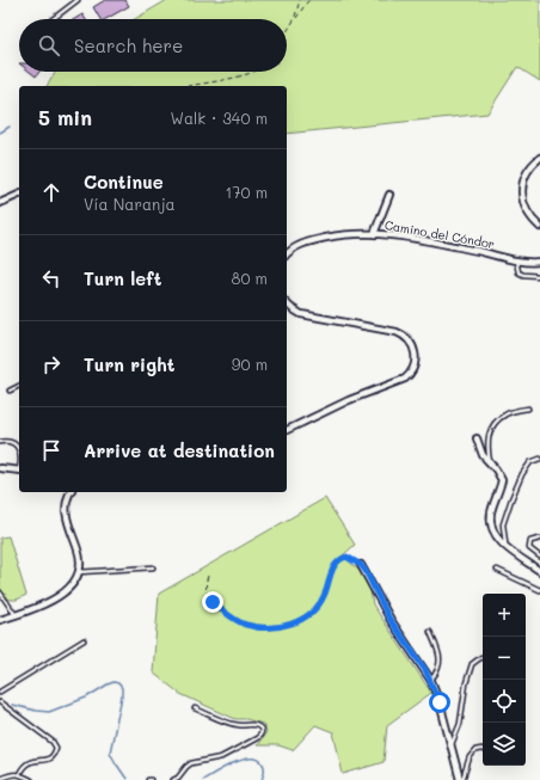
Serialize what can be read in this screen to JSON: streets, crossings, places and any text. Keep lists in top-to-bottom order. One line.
{"streets":{"street":["Camino del Cóndor"]},"page":{"search":"Search here","heading":["5 min","Walk · 340 m"],"list":[["Continue","Vía Naranja","170 m"],["Turn left","80 m"],["Turn right","90 m"],"Arrive at destination"],"map_buttons":["+","−"]}}
